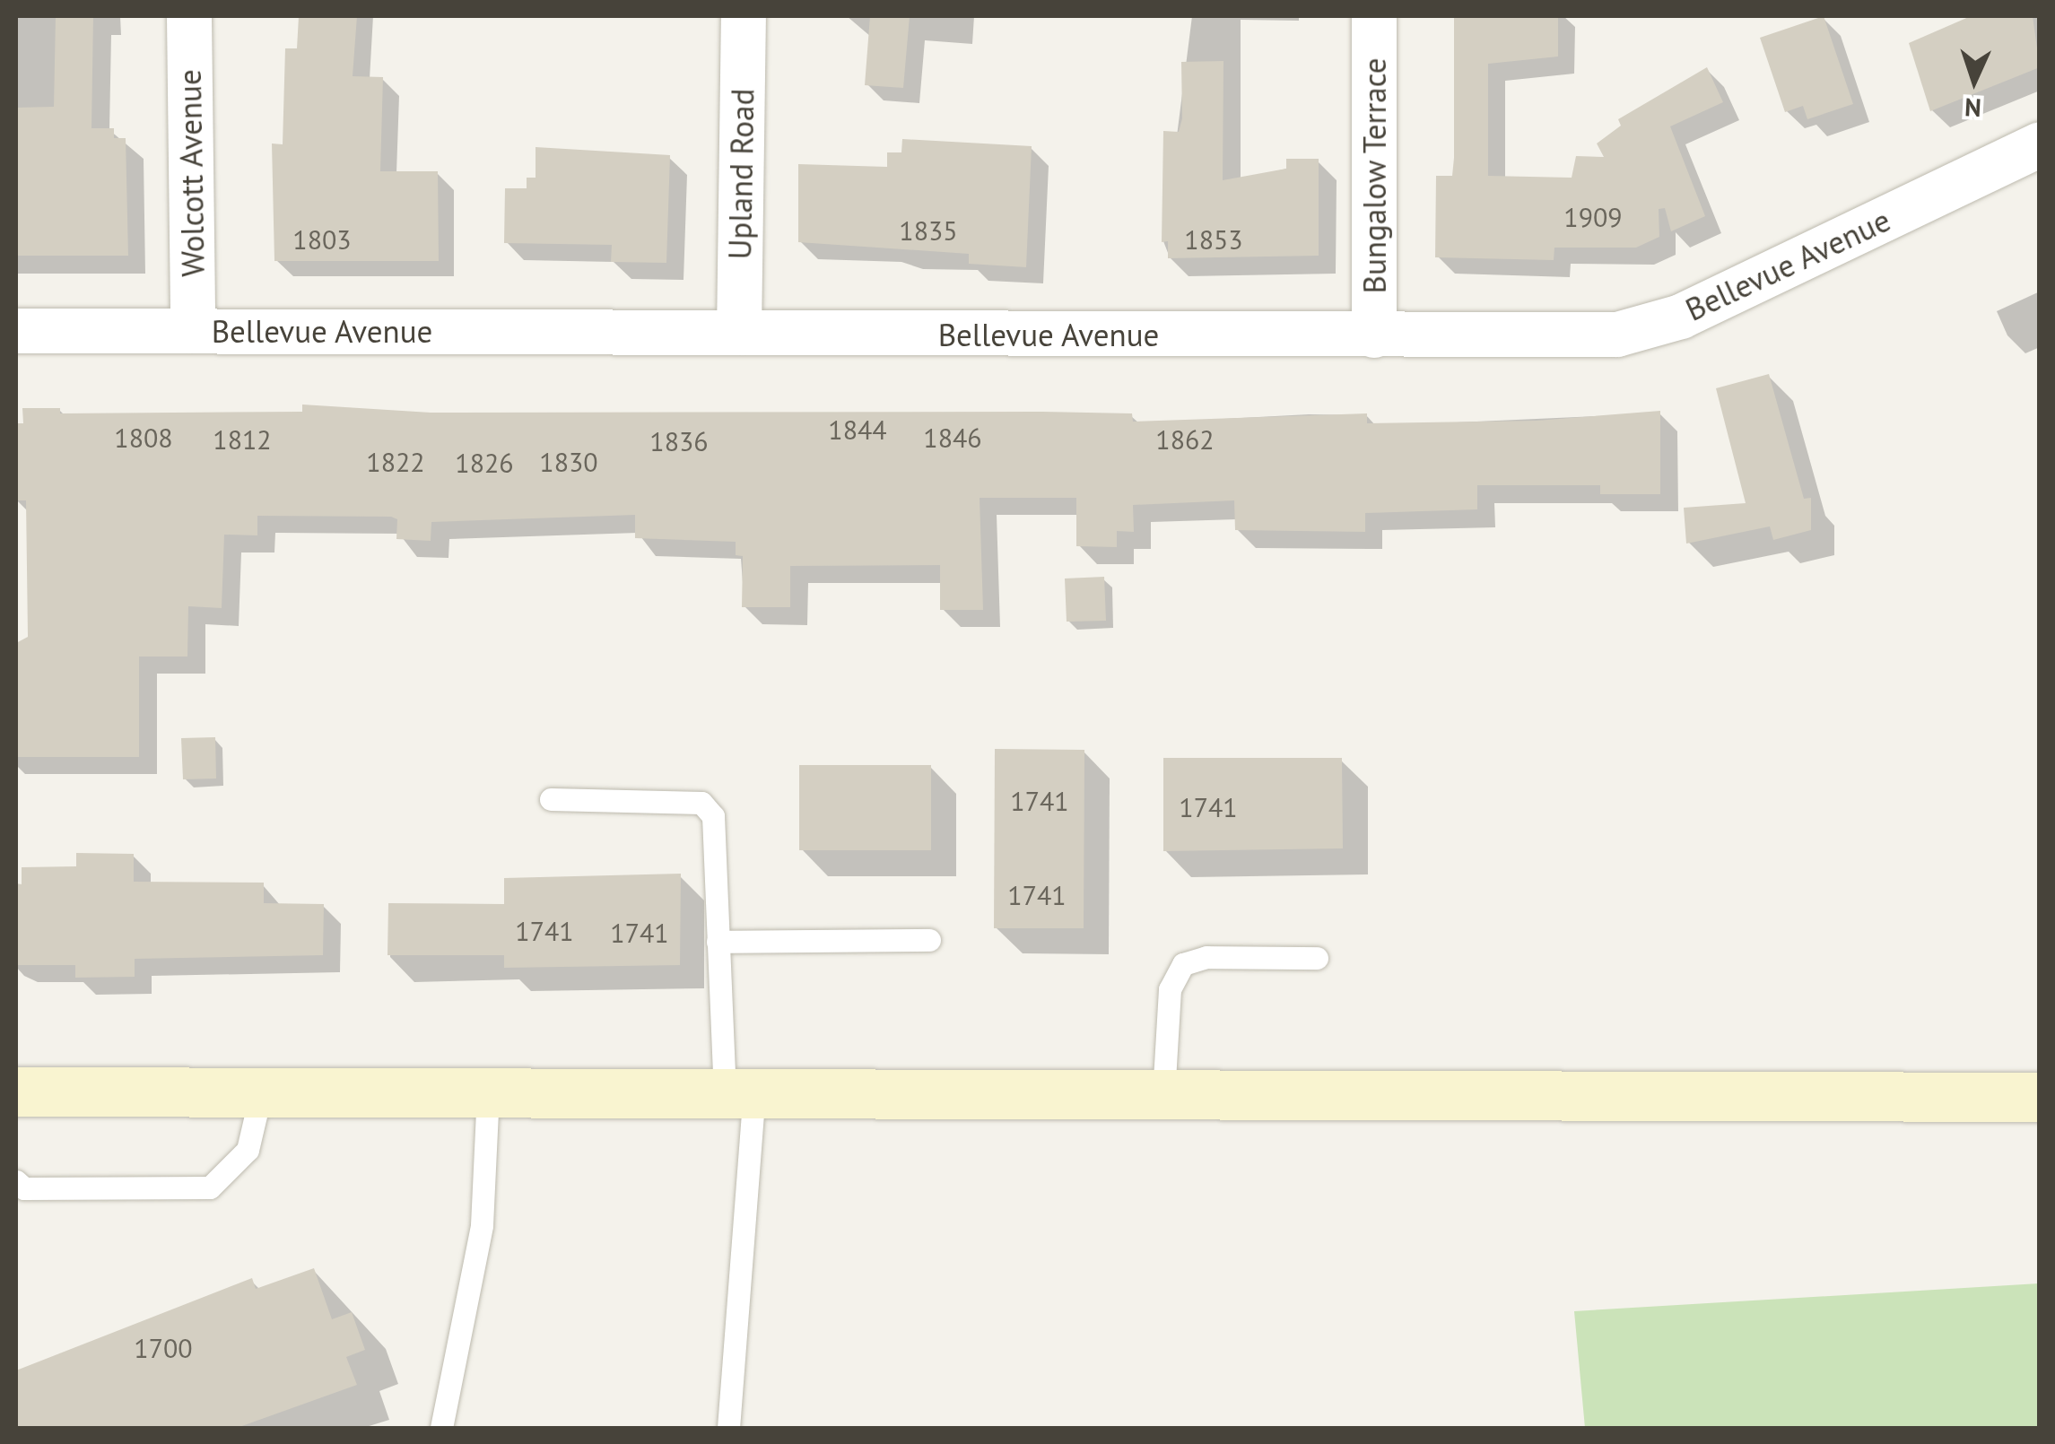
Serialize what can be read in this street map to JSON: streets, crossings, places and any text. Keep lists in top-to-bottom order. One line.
{"streets":{"street":["Wolcott Avenue","Upland Road","Bungalow Terrace","Bellevue Avenue"]},"crossings":[["Wolcott Avenue","Bellevue Avenue"],["Upland Road","Bellevue Avenue"],["Bungalow Terrace","Bellevue Avenue"]],"house_numbers":["1909","1835","1803","1853","1844","1808","1846","1812","1862","1836","1822","1830","1826","1741","1741","1741","1741","1741","1700"],"north":"bottom"}
